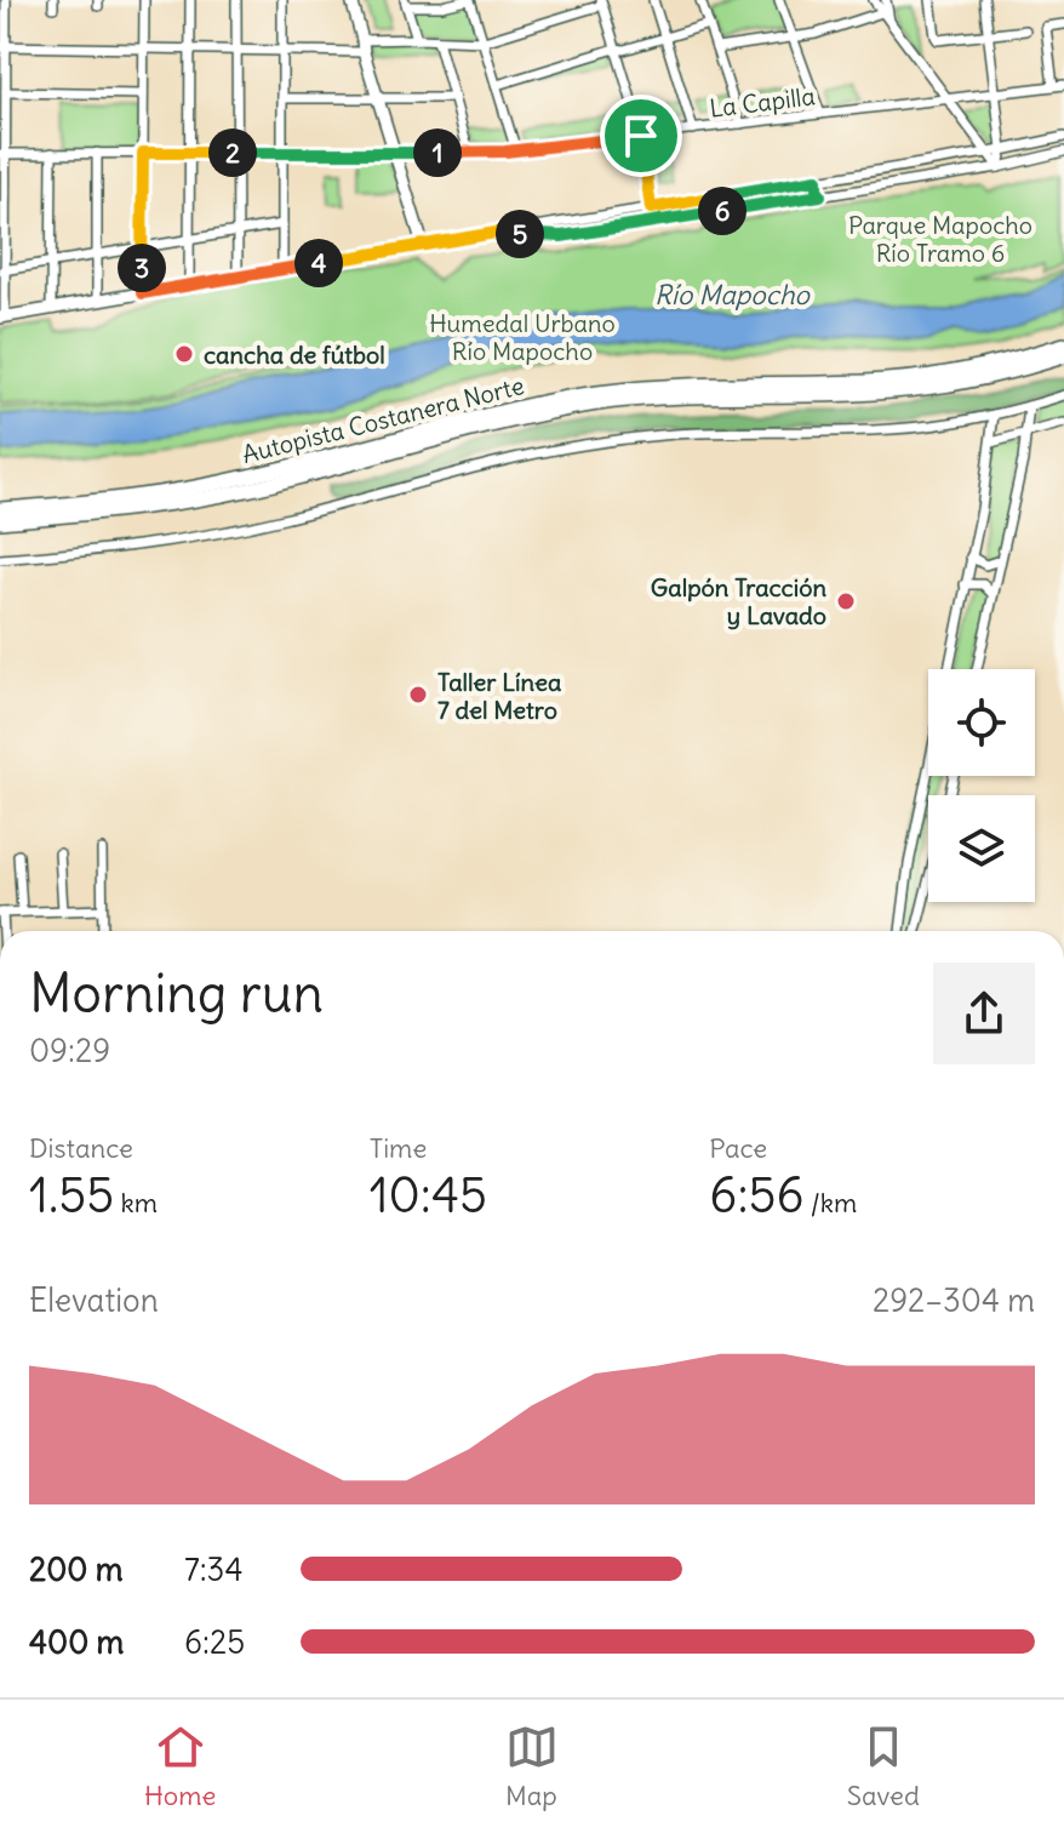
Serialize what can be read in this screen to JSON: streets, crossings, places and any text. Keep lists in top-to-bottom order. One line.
{"streets":{"highway":["Autopista Costanera Norte"],"street":["La Capilla"]},"water":["Río Mapocho"],"parks":["Parque Mapocho Río Tramo 6","Humedal Urbano Río Mapocho"],"places":["cancha de fútbol","Galpón Tracción y Lavado","Taller Línea 7 del Metro"],"page":{"pins":["1","2","6","5","4","3"],"heading":["Morning run","09:29"],"stats":[["Distance","1.55 km"],["Time","10:45"],["Pace","6:56 /km"]],"chart":["Elevation","292–304 m"],"list":[{"name":"200 m","note":"7:34"},{"name":"400 m","note":"6:25"}],"tabs":["Home","Map","Saved"]}}
